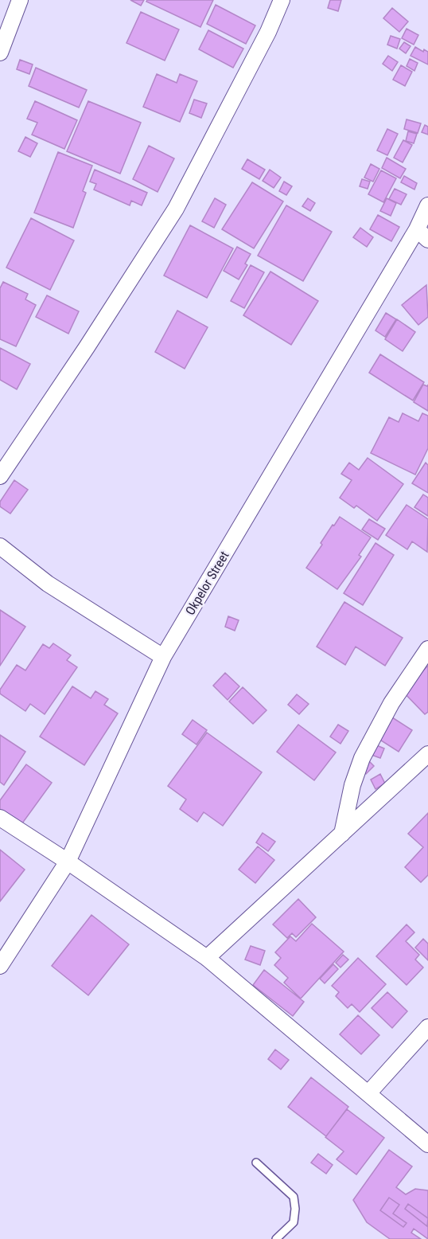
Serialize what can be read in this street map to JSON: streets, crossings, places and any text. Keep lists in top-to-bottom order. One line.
{"streets":{"street":["Okpelor Street"]}}
